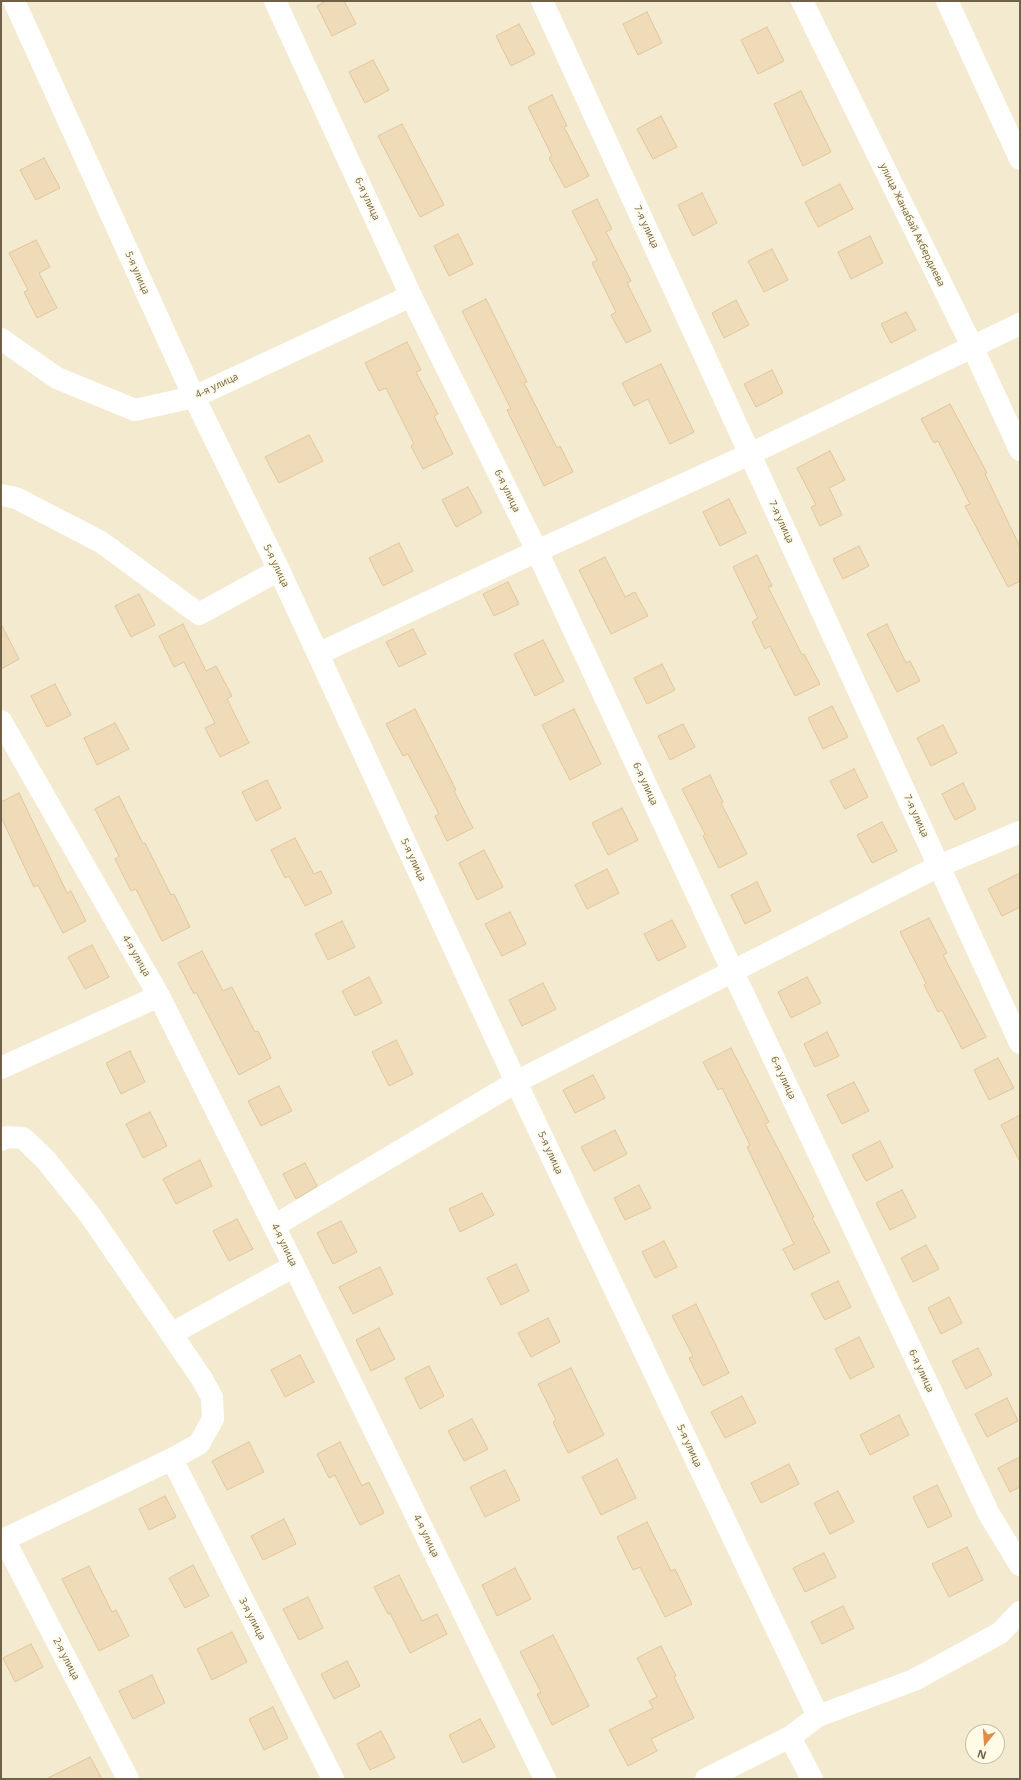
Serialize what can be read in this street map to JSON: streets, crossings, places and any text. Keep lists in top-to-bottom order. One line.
{"streets":{"street":["6-я улица","улица Жанабай Акбердиева","7-я улица","5-я улица","4-я улица","3-я улица","2-я улица"]},"crossings":[["6-я улица","4-я улица"],["5-я улица","4-я улица"]],"north":"bottom"}
